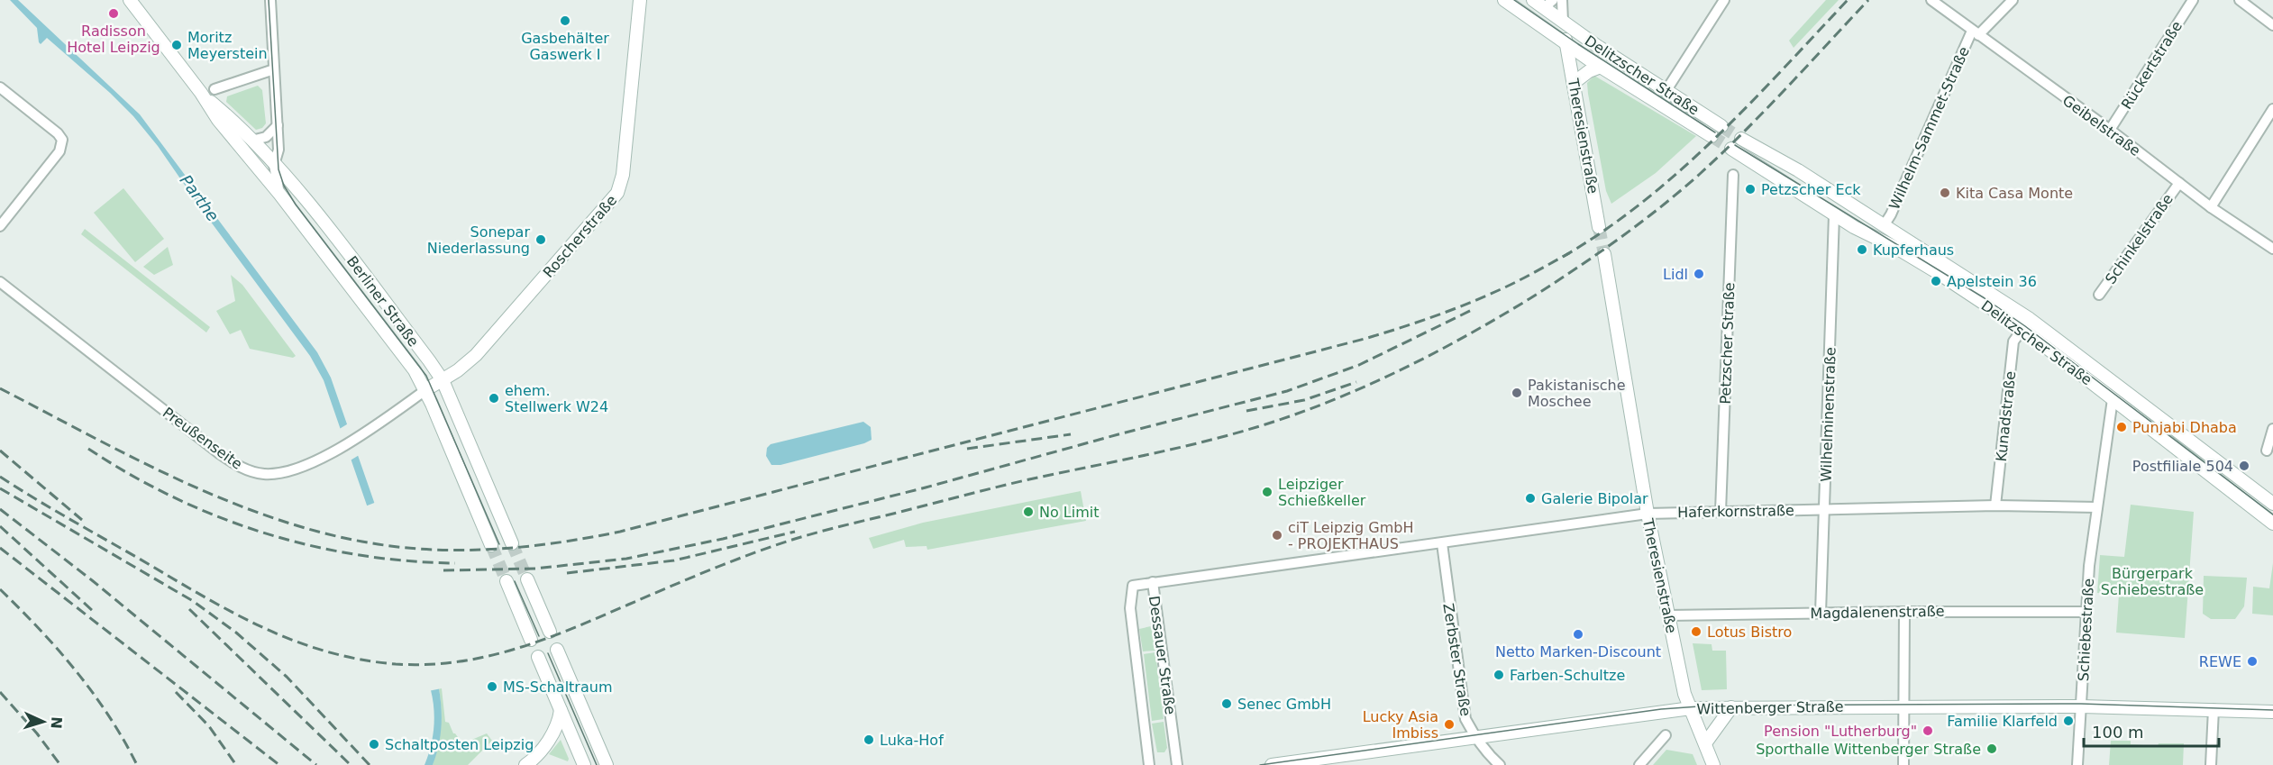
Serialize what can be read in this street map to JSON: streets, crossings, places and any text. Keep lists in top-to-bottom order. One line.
{"streets":{"main road":["Delitzscher Straße","Theresienstraße","Roscherstraße","Berliner Straße","Wittenberger Straße"],"street":["Rückertstraße","Geibelstraße","Wilhelm-Sammet-Straße","Schinkelstraße","Petzscher Straße","Wilhelminenstraße","Kunadstraße","Preußenseite","Haferkornstraße","Magdalenenstraße","Schiebestraße","Dessauer Straße","Zerbster Straße"]},"crossings":[["Rückertstraße","Geibelstraße"],["Delitzscher Straße","Wilhelm-Sammet-Straße"],["Delitzscher Straße","Theresienstraße"],["Delitzscher Straße","Wilhelminenstraße"],["Delitzscher Straße","Kunadstraße"],["Delitzscher Straße","Schiebestraße"],["Geibelstraße","Wilhelm-Sammet-Straße"],["Geibelstraße","Schinkelstraße"],["Theresienstraße","Haferkornstraße"],["Theresienstraße","Magdalenenstraße"],["Theresienstraße","Wittenberger Straße"],["Roscherstraße","Berliner Straße"],["Roscherstraße","Preußenseite"],["Berliner Straße","Preußenseite"],["Petzscher Straße","Haferkornstraße"],["Wilhelminenstraße","Haferkornstraße"],["Wilhelminenstraße","Magdalenenstraße"],["Kunadstraße","Haferkornstraße"],["Haferkornstraße","Schiebestraße"],["Haferkornstraße","Dessauer Straße"],["Haferkornstraße","Zerbster Straße"],["Magdalenenstraße","Schiebestraße"],["Schiebestraße","Wittenberger Straße"],["Zerbster Straße","Wittenberger Straße"]],"water":["Parthe"],"parks":["Bürgerpark Schiebestraße"],"places":["Radisson Hotel Leipzig","Gasbehälter Gaswerk I","Moritz Meyerstein","Petzscher Eck","Kita Casa Monte","Sonepar Niederlassung","Kupferhaus","Lidl","Apelstein 36","Pakistanische Moschee","ehem. Stellwerk W24","Punjabi Dhaba","Postfiliale 504","Leipziger Schießkeller","Galerie Bipolar","No Limit","ciT Leipzig GmbH - PROJEKTHAUS","Lotus Bistro","Netto Marken-Discount","REWE","Farben-Schultze","MS-Schaltraum","Senec GmbH","Familie Klarfeld","Lucky Asia Imbiss","Pension \"Lutherburg\"","Luka-Hof","Schaltposten Leipzig","Sporthalle Wittenberger Straße"],"scale_bar":"100 m","north":"right"}
